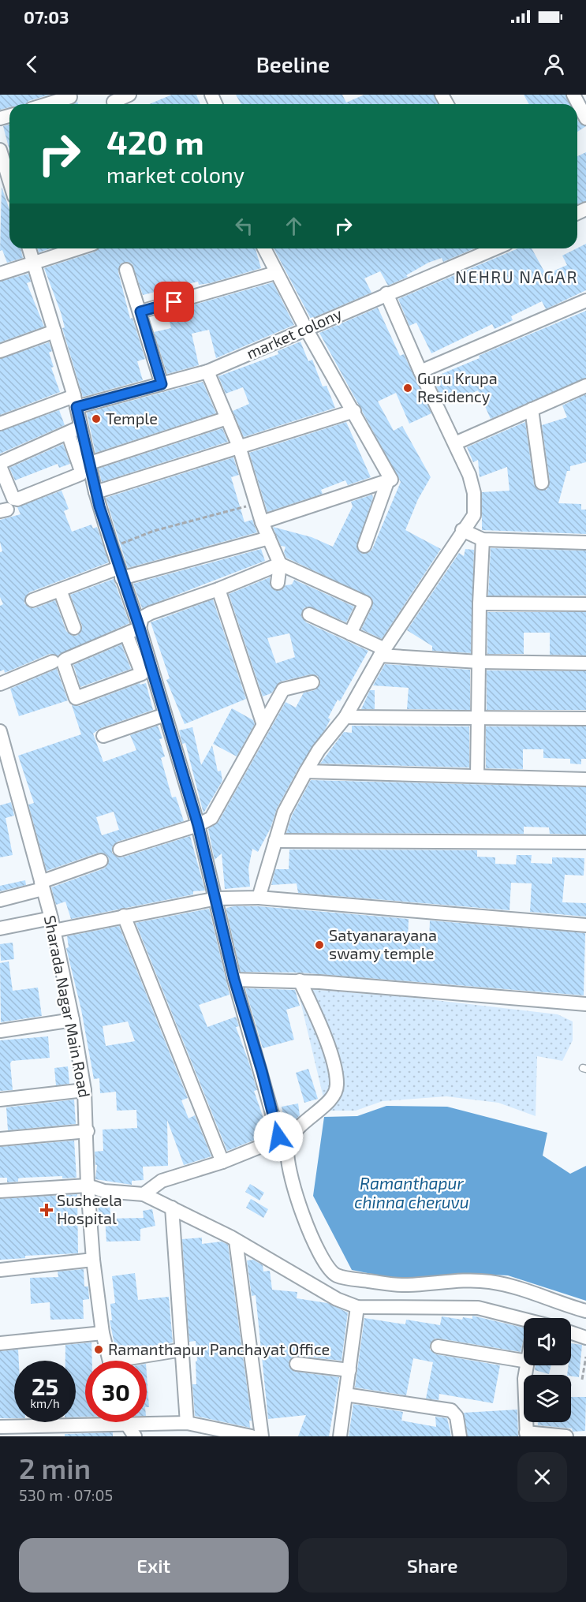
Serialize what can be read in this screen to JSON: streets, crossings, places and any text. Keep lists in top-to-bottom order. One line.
{"streets":{"street":["market colony","Sharada Nagar Main Road"]},"districts":["NEHRU NAGAR"],"water":["Ramanthapur chinna cheruvu"],"places":{"other":["Guru Krupa Residency","Temple","Satyanarayana swamy temple","Ramanthapur Panchayat Office"],"health":["Susheela Hospital"]},"page":{"status":"07:03","header":"Beeline","turn":["420 m","market colony"],"speed":"25 km/h","limit":"30","heading":["2 min","530 m · 07:05"],"buttons":["Exit","Share"]}}
